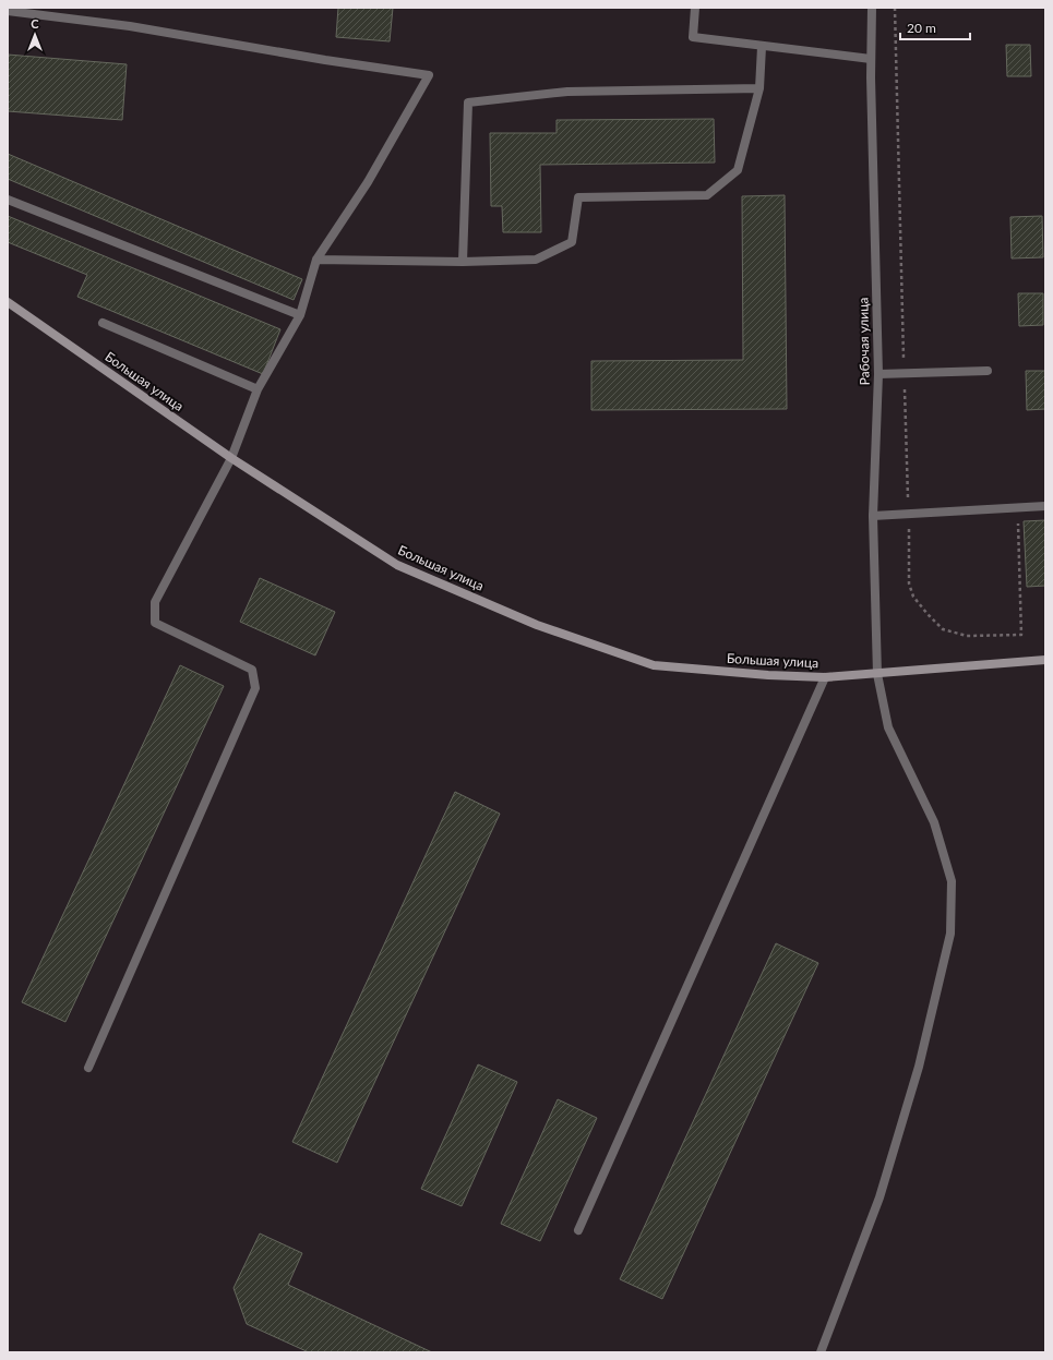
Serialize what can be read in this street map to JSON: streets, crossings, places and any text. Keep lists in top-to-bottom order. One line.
{"streets":{"street":["Рабочая улица","Большая улица"]},"crossings":[["Рабочая улица","Большая улица"]],"scale_bar":"20 m","north":"top"}
